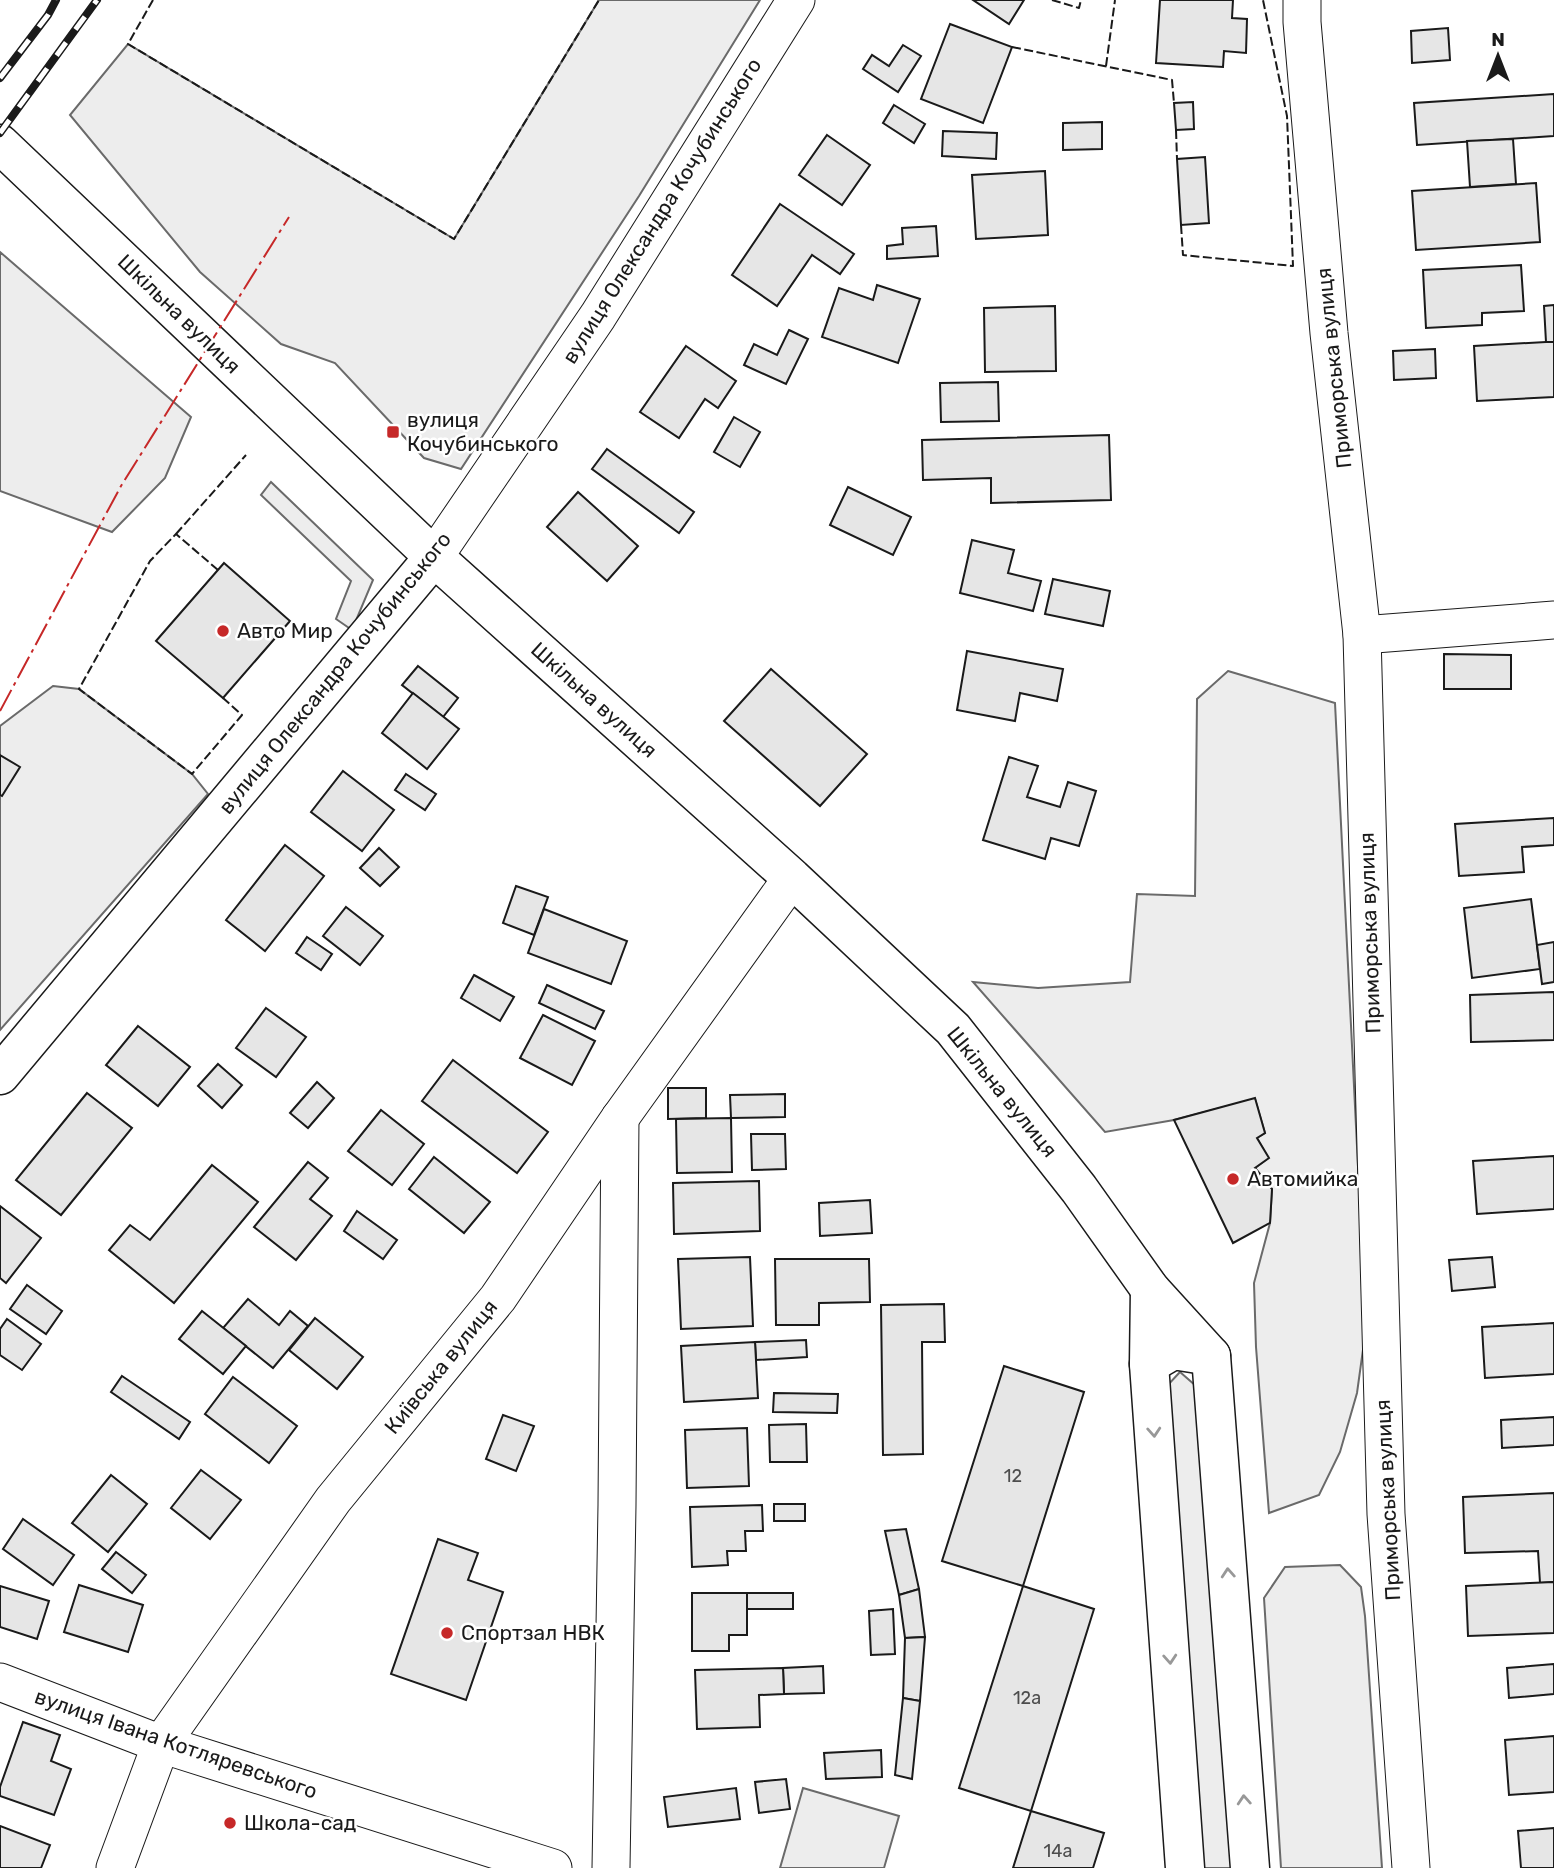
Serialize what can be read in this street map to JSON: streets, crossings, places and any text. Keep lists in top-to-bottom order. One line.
{"streets":{"main road":["вулиця Олександра Кочубинського","Шкільна вулиця"],"street":["Приморська вулиця","Київська вулиця","вулиця Івана Котляревського"]},"crossings":[["вулиця Олександра Кочубинського","Шкільна вулиця"],["Шкільна вулиця","Київська вулиця"],["Київська вулиця","вулиця Івана Котляревського"]],"places":{"transit":["вулиця Кочубинського"],"other":["Авто Мир","Автомийка","Спортзал НВК","Школа-сад"]},"house_numbers":["12","12а","14а"],"north":"top"}
